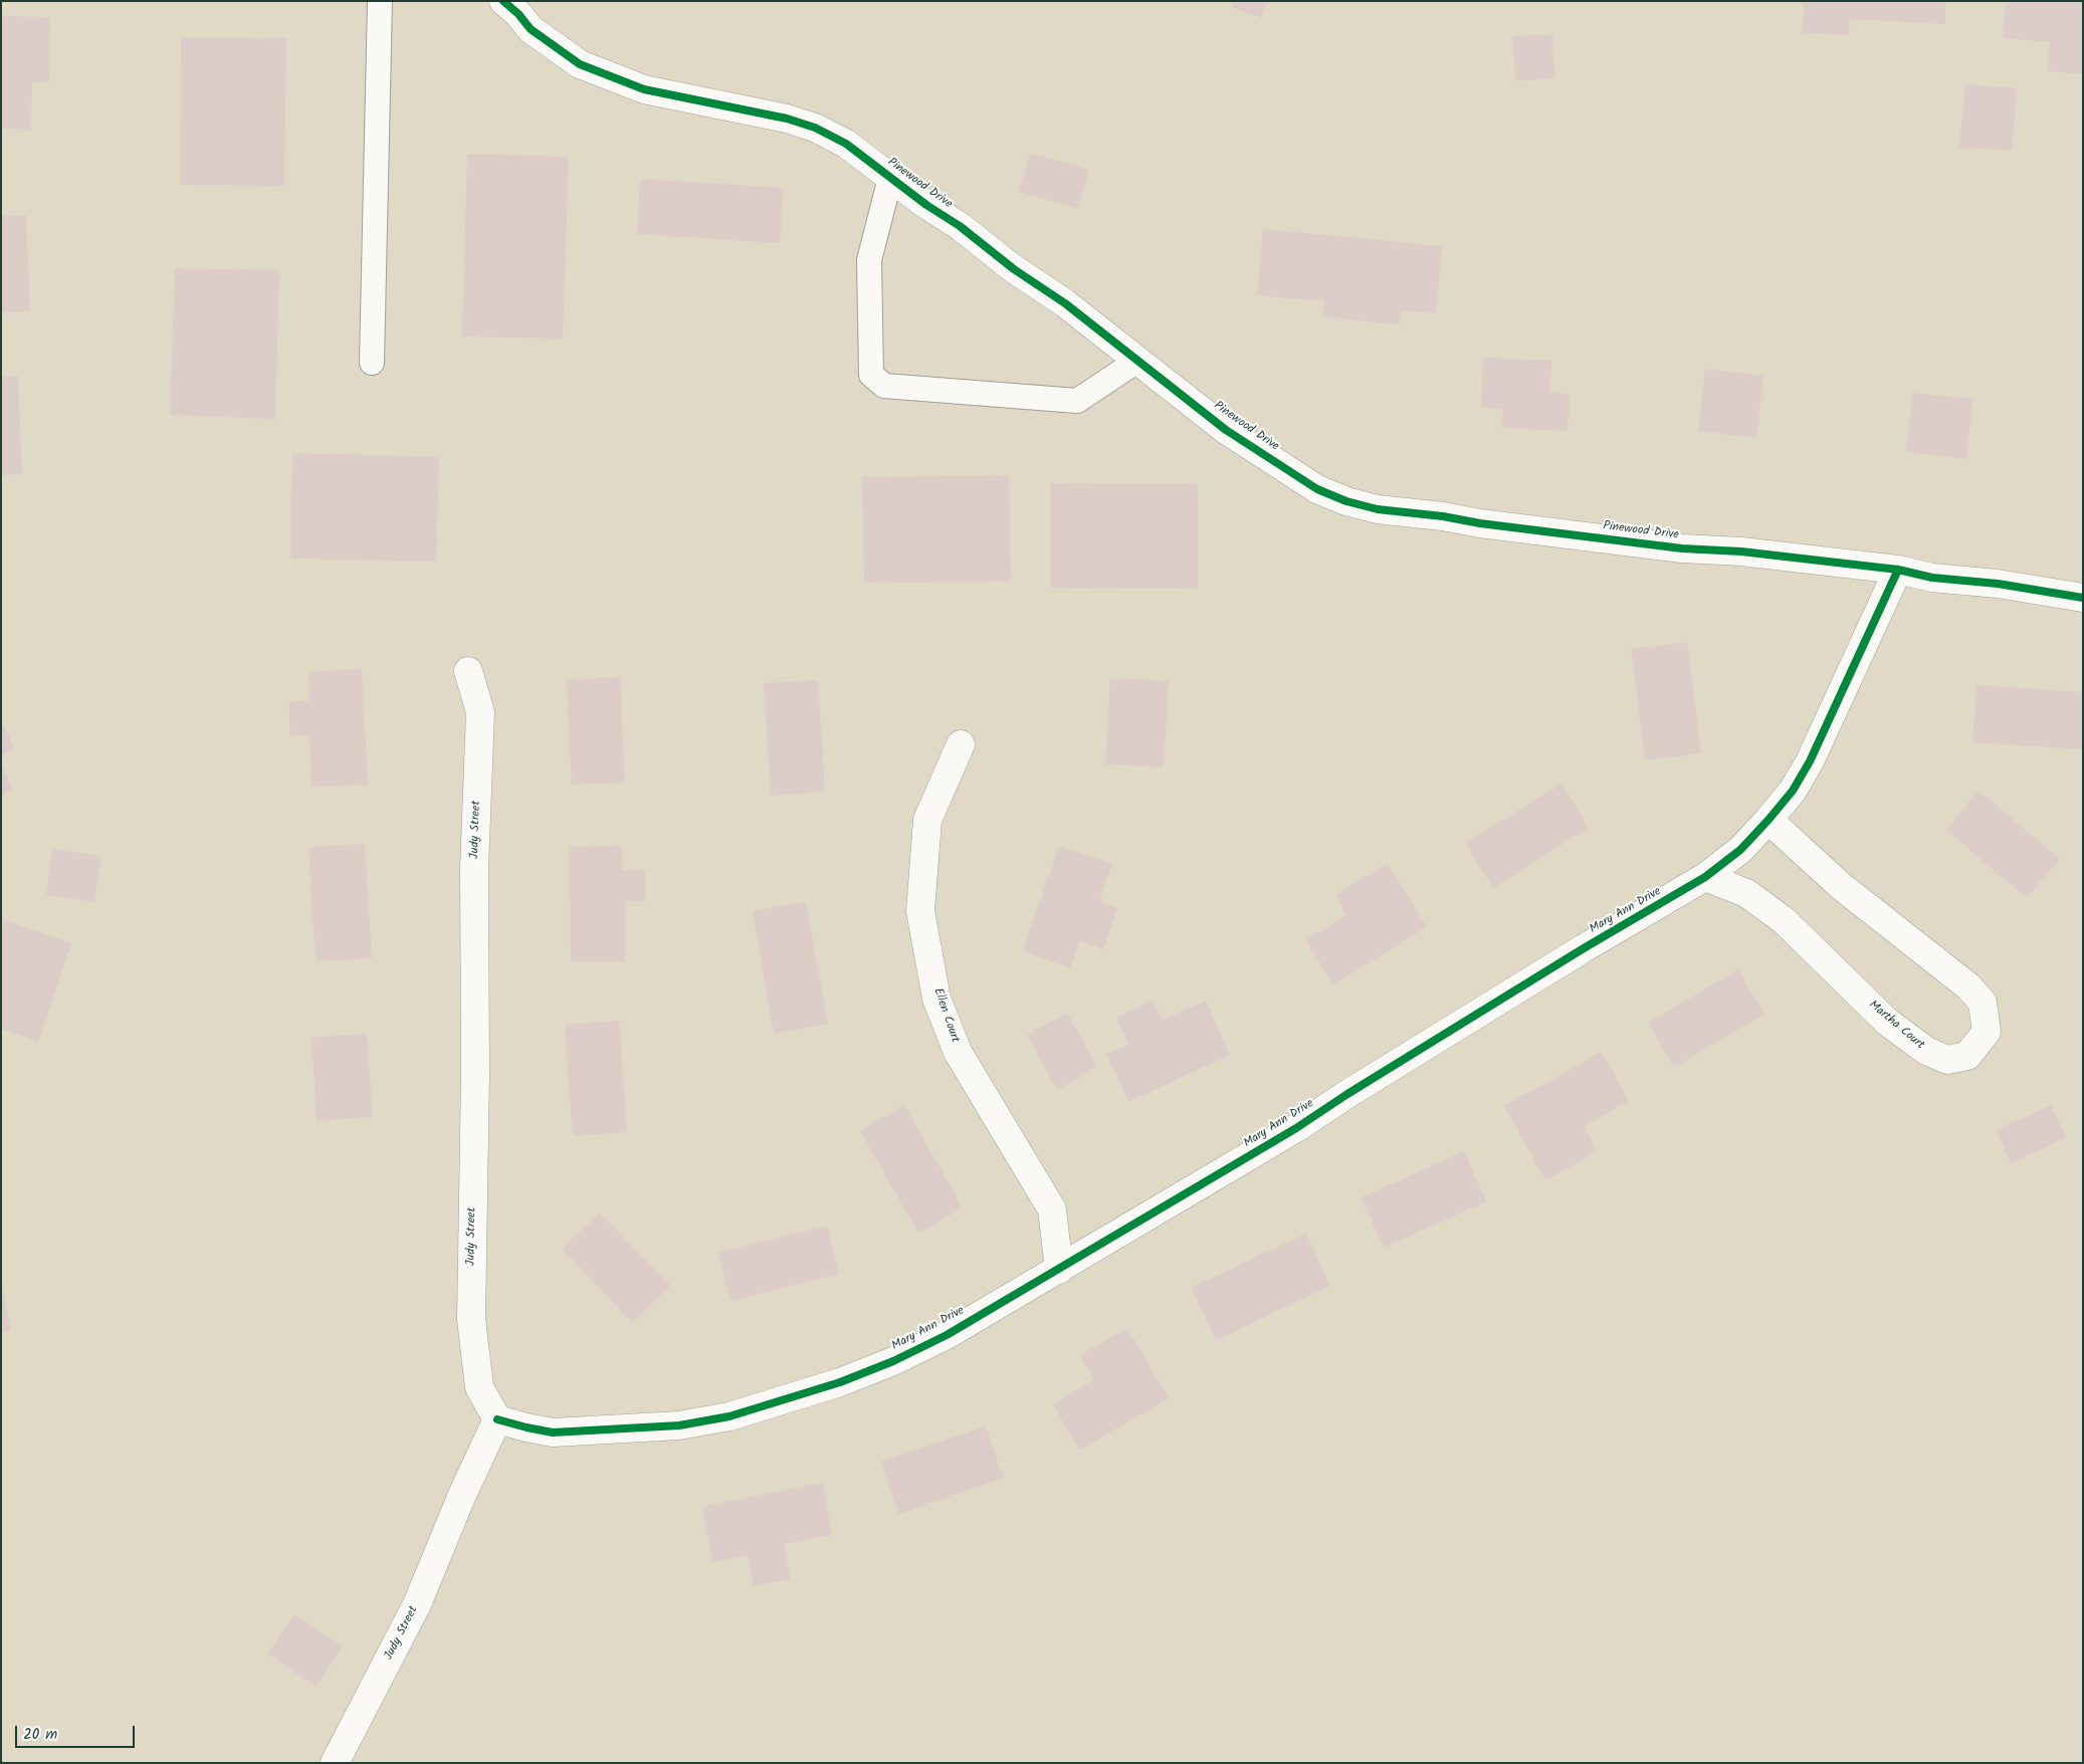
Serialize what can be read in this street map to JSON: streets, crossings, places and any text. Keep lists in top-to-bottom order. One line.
{"streets":{"street":["Pinewood Drive","Judy Street","Mary Ann Drive","Ellen Court","Martha Court"]},"crossings":[["Pinewood Drive","Mary Ann Drive"],["Judy Street","Mary Ann Drive"],["Mary Ann Drive","Ellen Court"],["Mary Ann Drive","Martha Court"]],"scale_bar":"20 m"}
